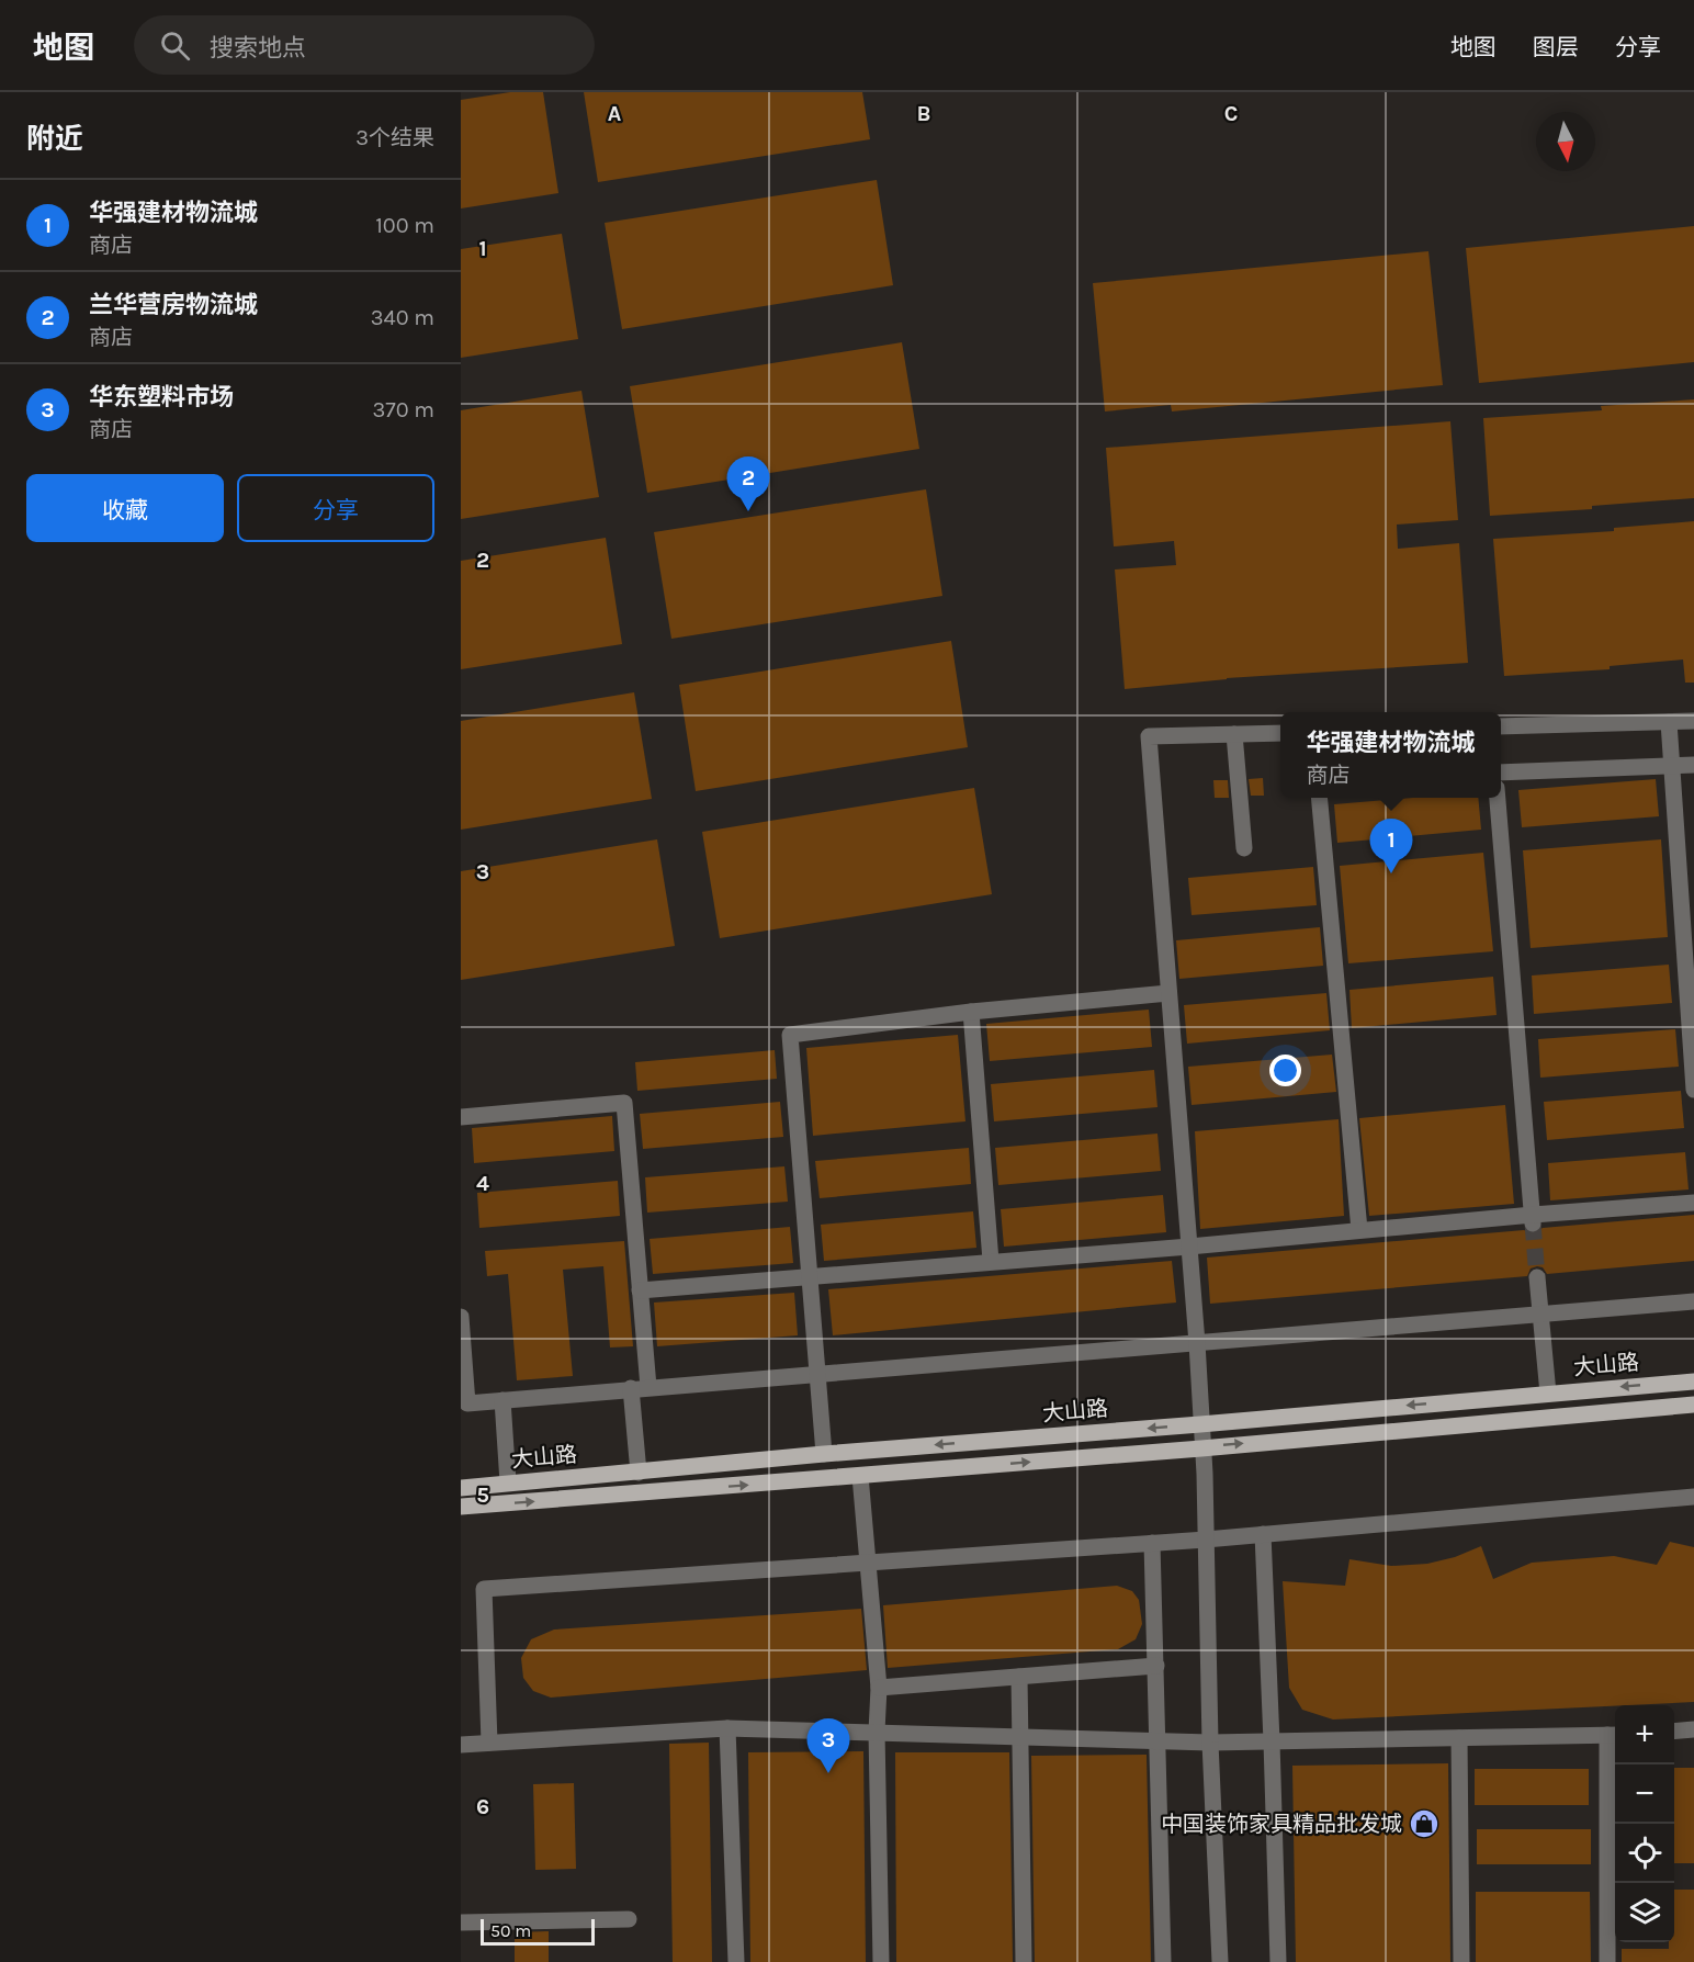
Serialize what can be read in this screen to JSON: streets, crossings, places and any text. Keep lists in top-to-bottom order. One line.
{"streets":{"main road":["大山路"]},"places":{"shop":["中国装饰家具精品批发城"]},"scale_bar":"50 m","north":"bottom","page":{"header":"地图","search":"搜索地点","nav":["地图","图层","分享"],"heading":["附近","3个结果"],"list":[{"mark":"1","name":"华强建材物流城","note":"商店","value":"100 m"},{"mark":"2","name":"兰华营房物流城","note":"商店","value":"340 m"},{"mark":"3","name":"华东塑料市场","note":"商店","value":"370 m"}],"buttons":["收藏","分享"],"pins":["2","1","3"],"popup":["华强建材物流城","商店"],"map_buttons":["+","−"],"scale":"50 m"},"grid":{"columns":["A","B","C"],"rows":["1","2","3","4","5","6"]}}
